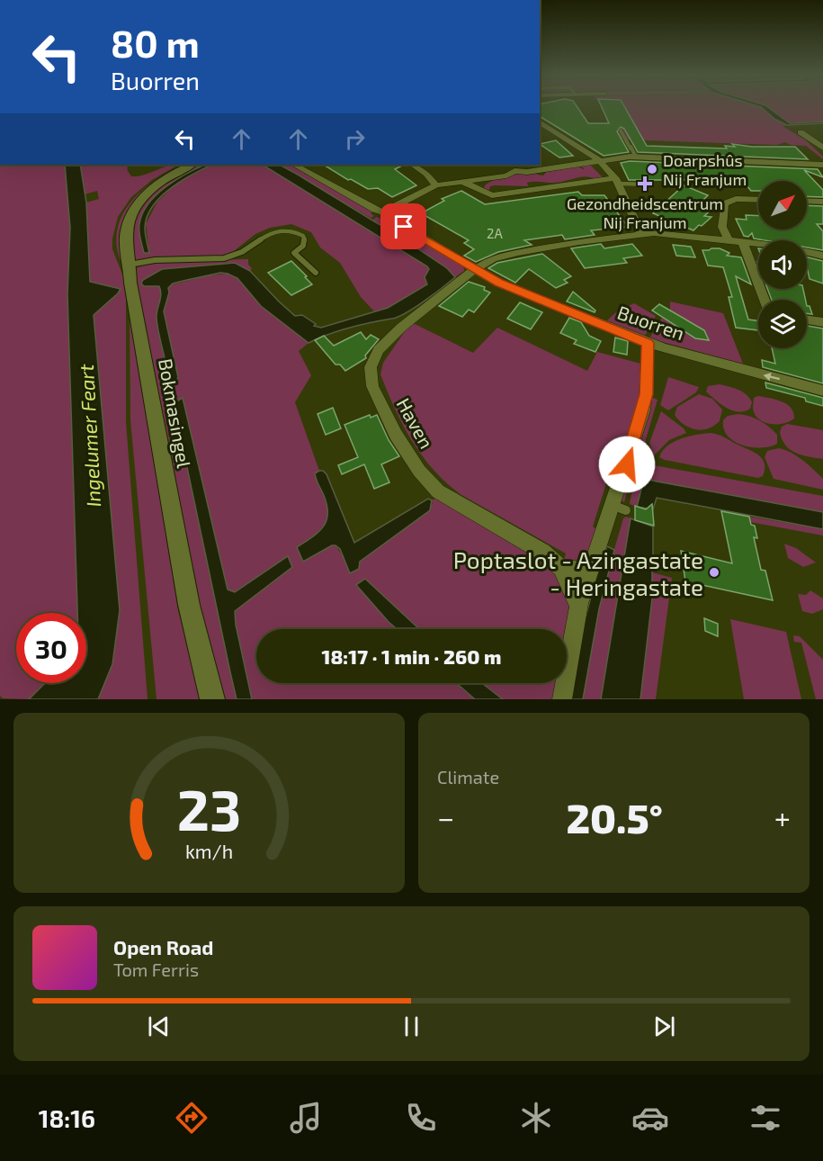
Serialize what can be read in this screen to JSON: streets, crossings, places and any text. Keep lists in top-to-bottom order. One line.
{"streets":{"street":["Buorren","Bokmasingel","Haven"]},"crossings":[["Buorren","Haven"]],"water":["Ingelumer Feart"],"places":{"other":["Doarpshûs Nij Franjum","Poptaslot - Azingastate - Heringastate"],"health":["Gezondheidscentrum Nij Franjum"]},"house_numbers":["2A"],"north":"top right","page":{"turn":["80 m","Buorren"],"limit":"30","trip":"18:17 · 1 min · 260 m","tile":"Climate","heat":["−","20.5°","+"],"song":["Open Road","Tom Ferris"],"tabs":"18:16","gauge":["23","km/h"]}}
